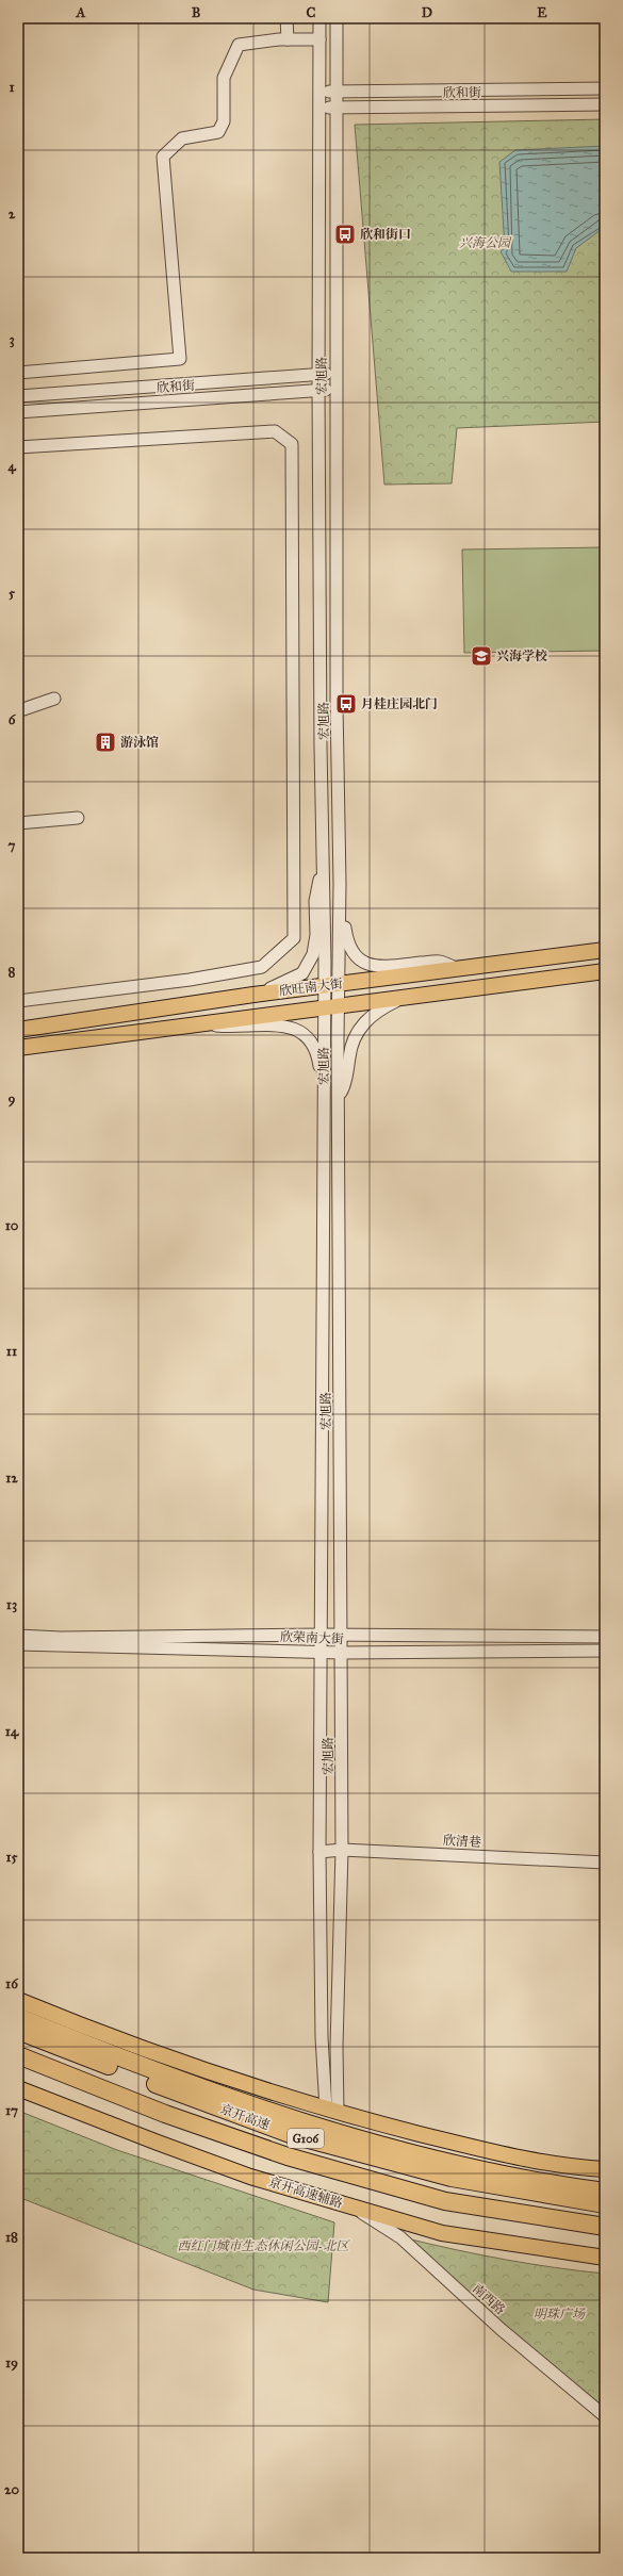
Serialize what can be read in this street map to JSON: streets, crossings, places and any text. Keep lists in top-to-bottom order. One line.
{"streets":{"highway":["京开高速","G106"],"main road":["欣旺南大街","京开高速辅路"],"street":["欣和街","宏旭路","欣荣南大街","欣清巷","南西路"]},"crossings":[["欣和街","宏旭路"],["宏旭路","欣旺南大街"],["宏旭路","欣荣南大街"],["宏旭路","欣清巷"],["京开高速辅路","南西路"]],"parks":["兴海公园","西红门城市生态休闲公园-北区","明珠广场"],"places":{"bus stop":["欣和街口","月桂庄园北门"],"school or university":["兴海学校"],"building":["游泳馆"]},"grid":{"columns":["A","B","C","D","E"],"rows":["1","2","3","4","5","6","7","8","9","10","11","12","13","14","15","16","17","18","19","20"]}}
